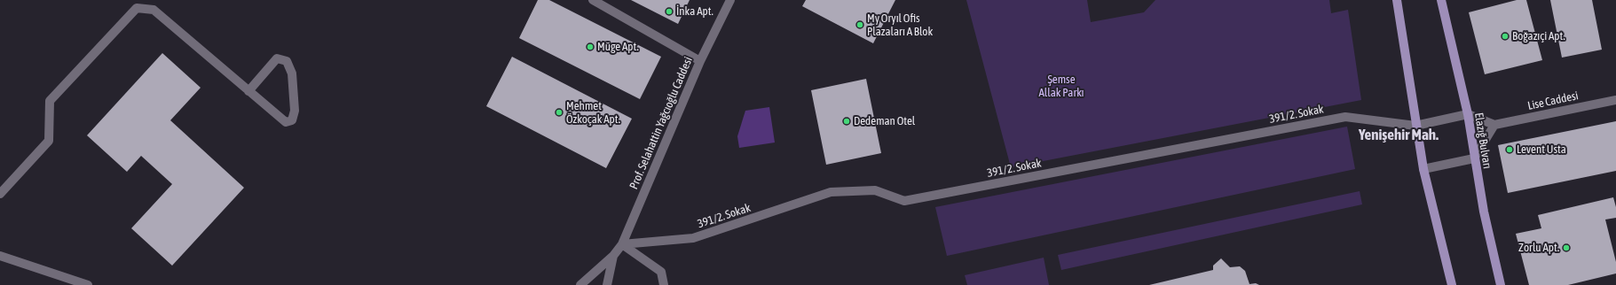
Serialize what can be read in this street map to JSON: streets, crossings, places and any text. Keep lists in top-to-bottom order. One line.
{"streets":{"main road":["Elazığ Bulvarı"],"street":["Lise Caddesi","391/2. Sokak","Prof. Selahattin Yağcıoğlu Caddesi"]},"crossings":[["391/2. Sokak","Prof. Selahattin Yağcıoğlu Caddesi"]],"districts":["Yenişehir Mah."],"parks":["Şemse Allak Parkı"],"places":["İnka Apt.","My Oryıl Ofis Plazaları A Blok","Boğazıçi Apt.","Müge Apt.","Mehmet Özkoçak Apt.","Dedeman Otel","Levent Usta","Zorlu Apt."]}
